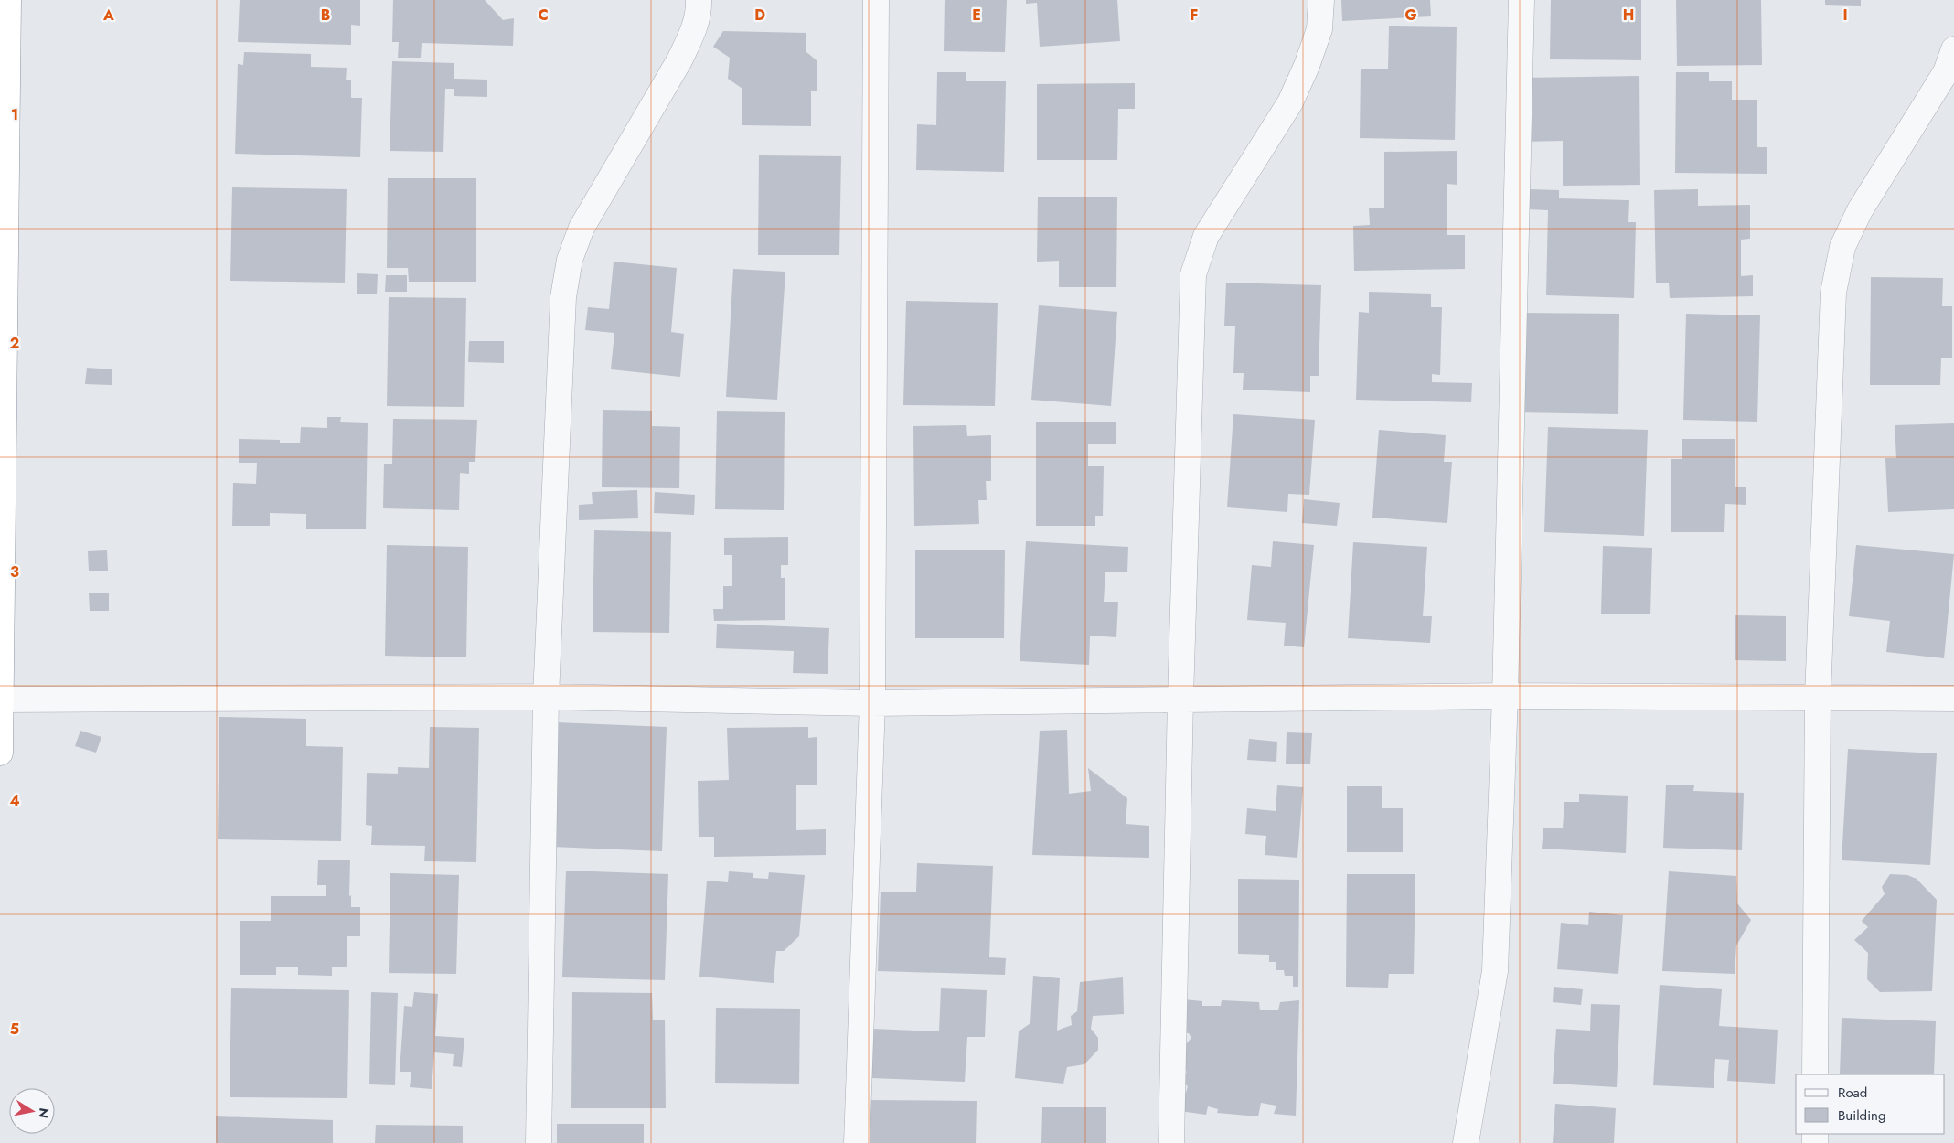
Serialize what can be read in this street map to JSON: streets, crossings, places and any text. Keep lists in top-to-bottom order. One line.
{"legend":["Road","Building"],"north":"right","grid":{"columns":["A","B","C","D","E","F","G","H","I"],"rows":["1","2","3","4","5"]}}
